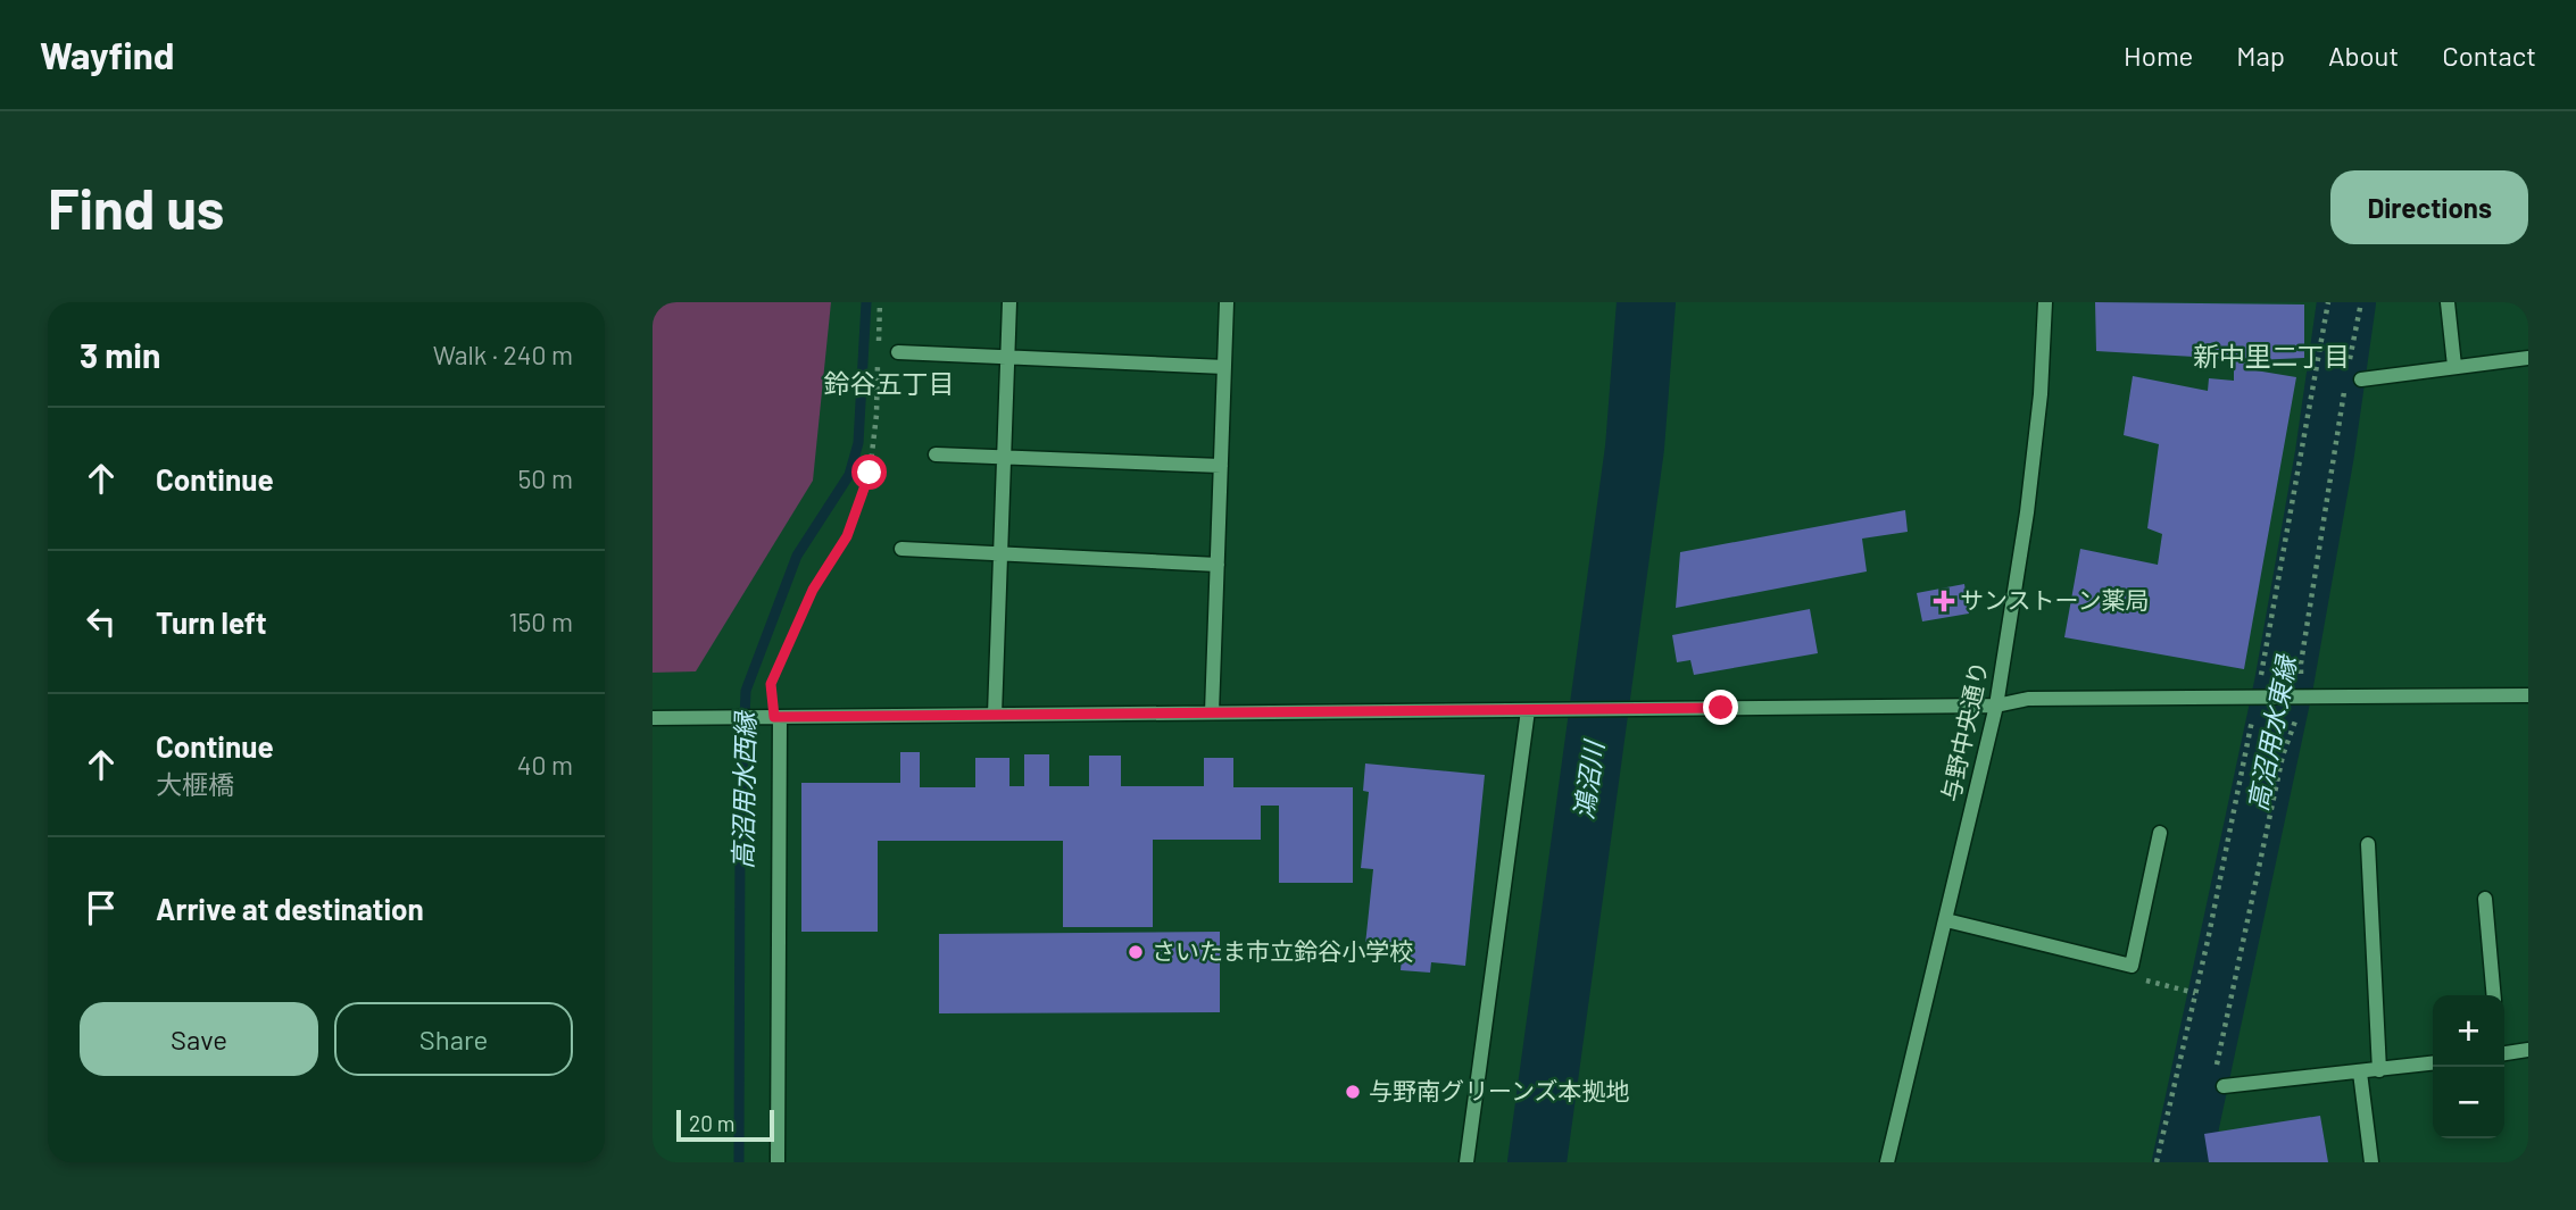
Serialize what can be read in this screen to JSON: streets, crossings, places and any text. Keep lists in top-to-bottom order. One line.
{"streets":{"street":["与野中央通り"]},"districts":["新中里二丁目","鈴谷五丁目"],"water":["高沼用水東縁","鴻沼川","高沼用水西縁"],"places":{"health":["サンストーン薬局"],"other":["さいたま市立鈴谷小学校","与野南グリーンズ本拠地"]},"scale_bar":"20 m","page":{"header":"Wayfind","nav":["Home","Map","About","Contact"],"buttons":["Directions",["Save","Share"]],"title":"Find us","heading":["3 min","Walk · 240 m"],"list":[["Continue","50 m"],["Turn left","150 m"],["Continue","大榧橋","40 m"],"Arrive at destination"],"map_buttons":["+","−"],"scale":"20 m"}}
